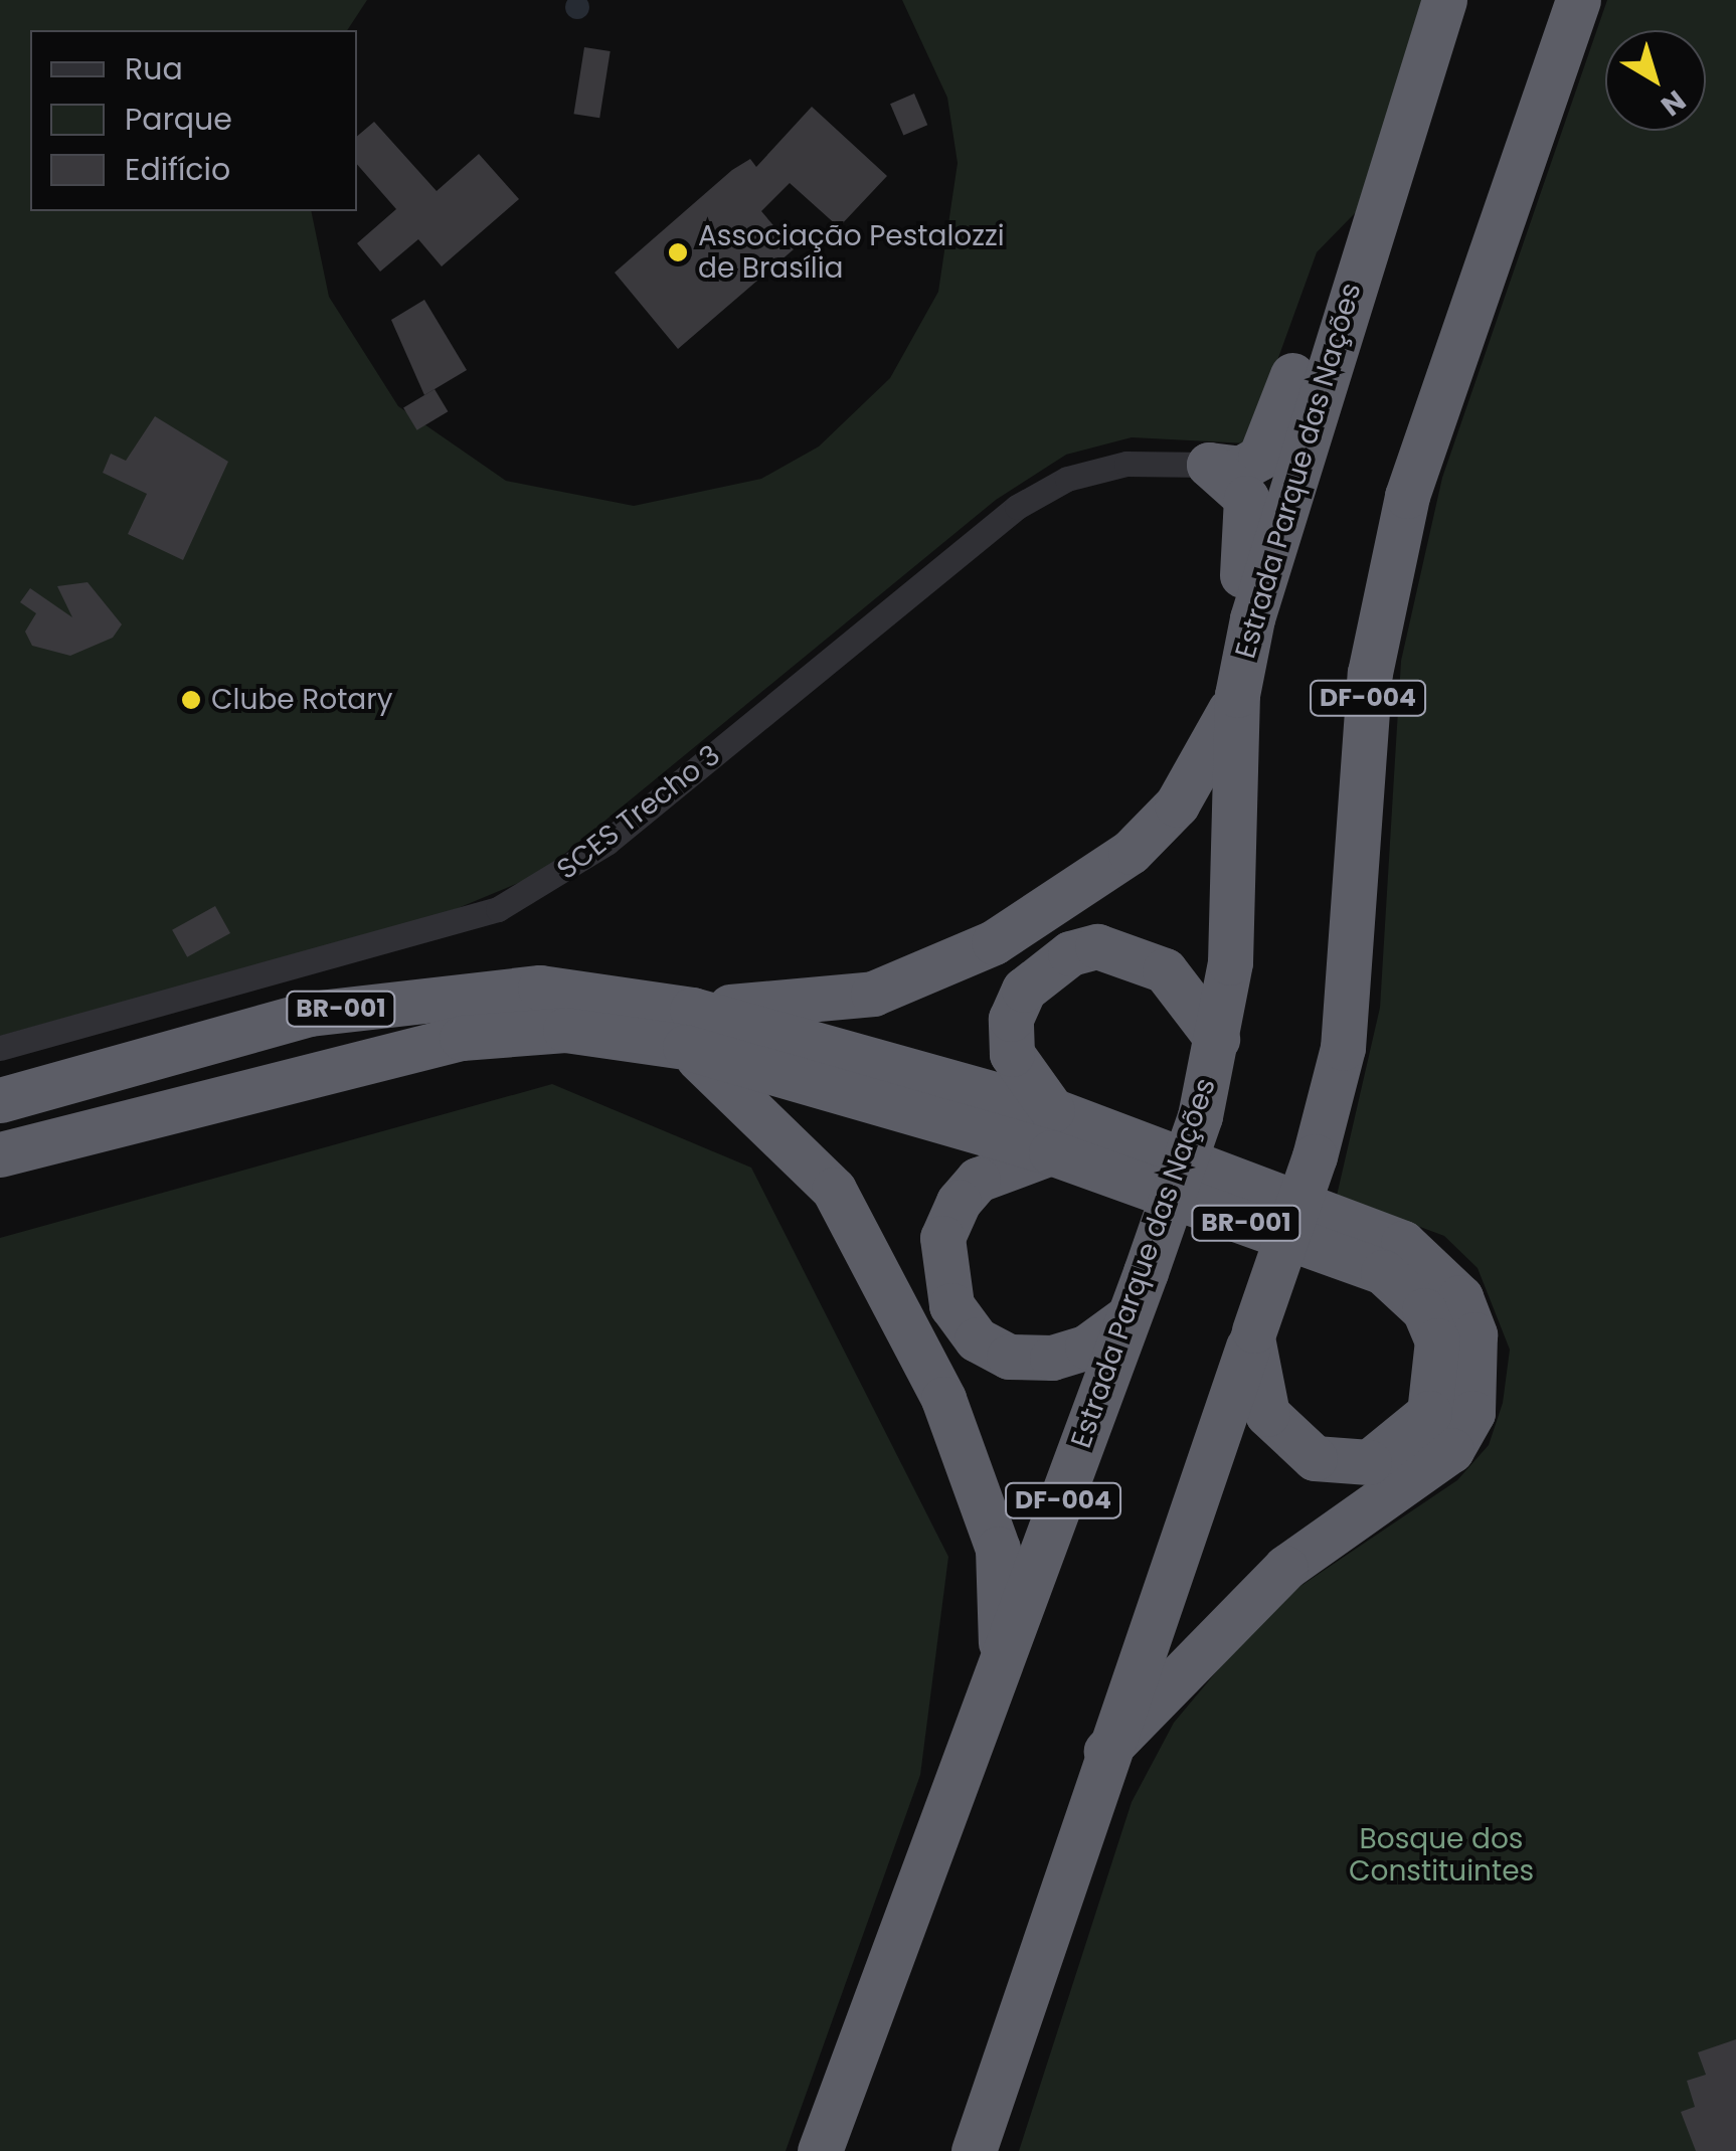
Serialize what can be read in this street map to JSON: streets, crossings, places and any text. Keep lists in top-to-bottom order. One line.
{"streets":{"highway":["Estrada Parque das Nações","DF-004","BR-001"],"street":["SCES Trecho 3"]},"crossings":[["Estrada Parque das Nações","BR-001"],["DF-004","BR-001"]],"parks":["Bosque dos Constituintes"],"places":["Associação Pestalozzi de Brasília","Clube Rotary"],"legend":["Rua","Parque","Edifício"],"north":"bottom right"}
